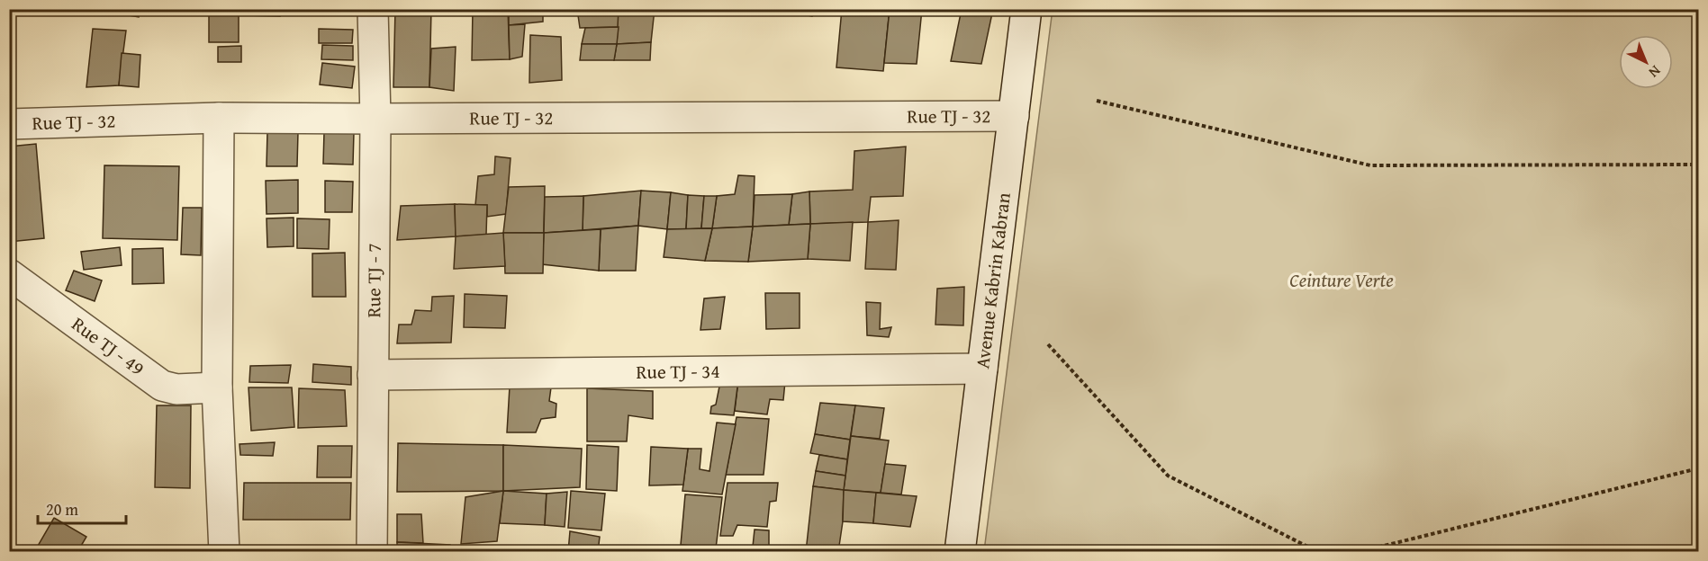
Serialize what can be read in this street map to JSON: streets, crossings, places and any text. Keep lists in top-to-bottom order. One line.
{"streets":{"street":["Rue TJ - 32","Rue TJ - 7","Avenue Kabrin Kabran","Rue TJ - 49","Rue TJ - 34"]},"crossings":[["Rue TJ - 32","Rue TJ - 7"],["Rue TJ - 32","Avenue Kabrin Kabran"],["Rue TJ - 7","Rue TJ - 34"],["Avenue Kabrin Kabran","Rue TJ - 34"]],"parks":["Ceinture Verte"],"scale_bar":"20 m","north":"bottom right"}
